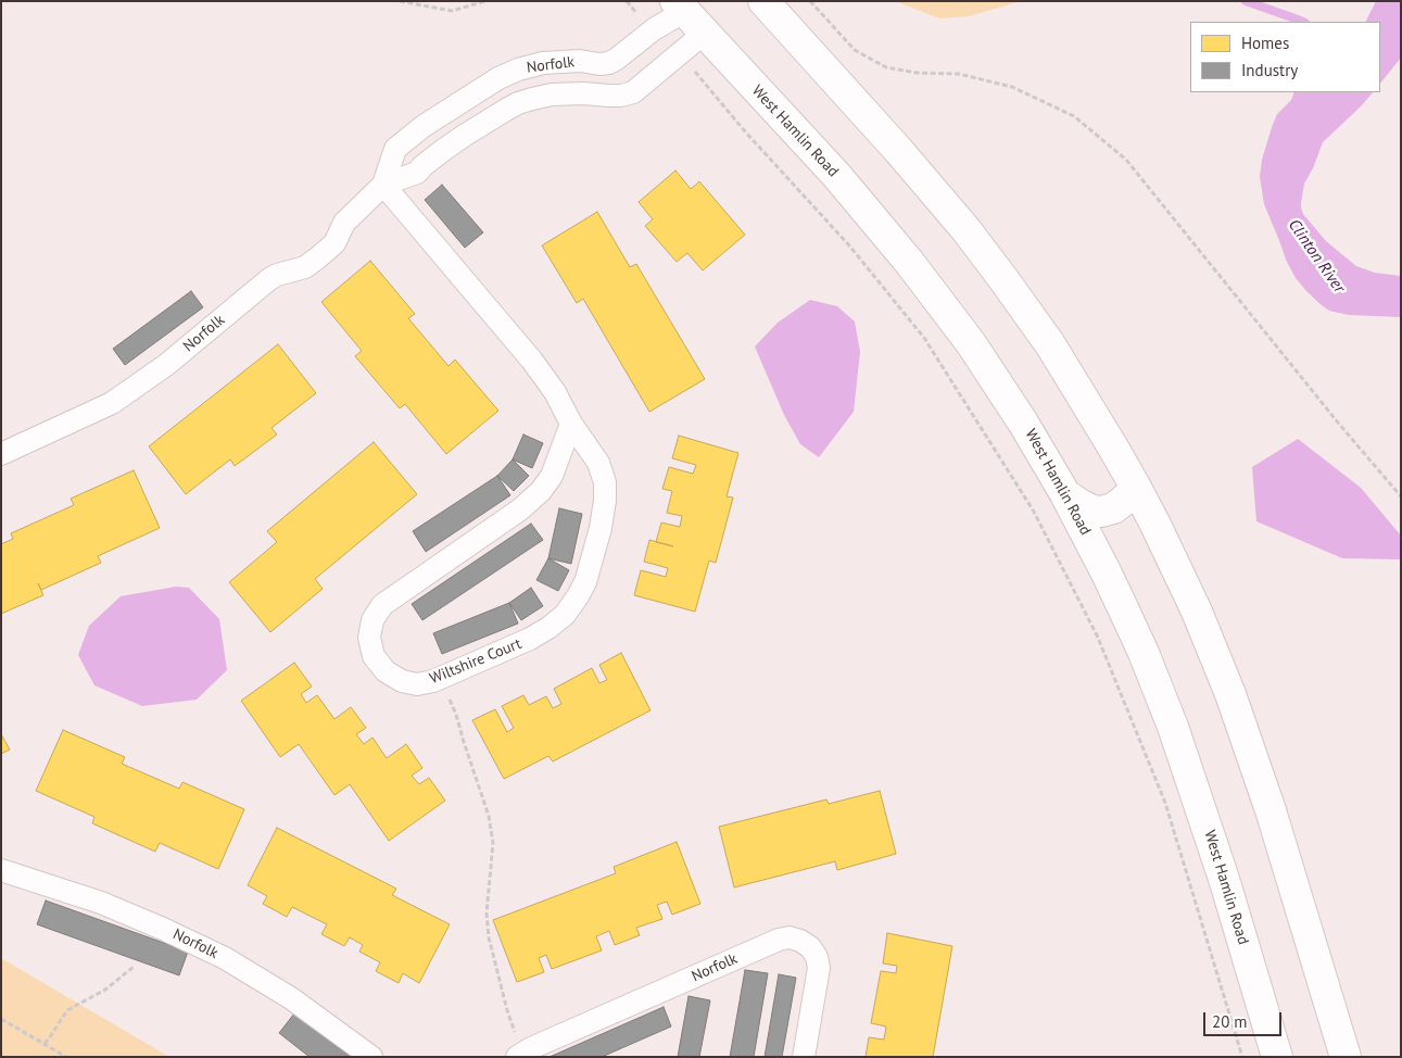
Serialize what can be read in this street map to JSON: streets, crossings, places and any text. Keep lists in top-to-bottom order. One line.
{"streets":{"main road":["West Hamlin Road"],"street":["Norfolk","Wiltshire Court"]},"crossings":[["Norfolk","West Hamlin Road"],["Norfolk","Wiltshire Court"]],"water":["Clinton River"],"legend":["Homes","Industry"],"scale_bar":"20 m"}
